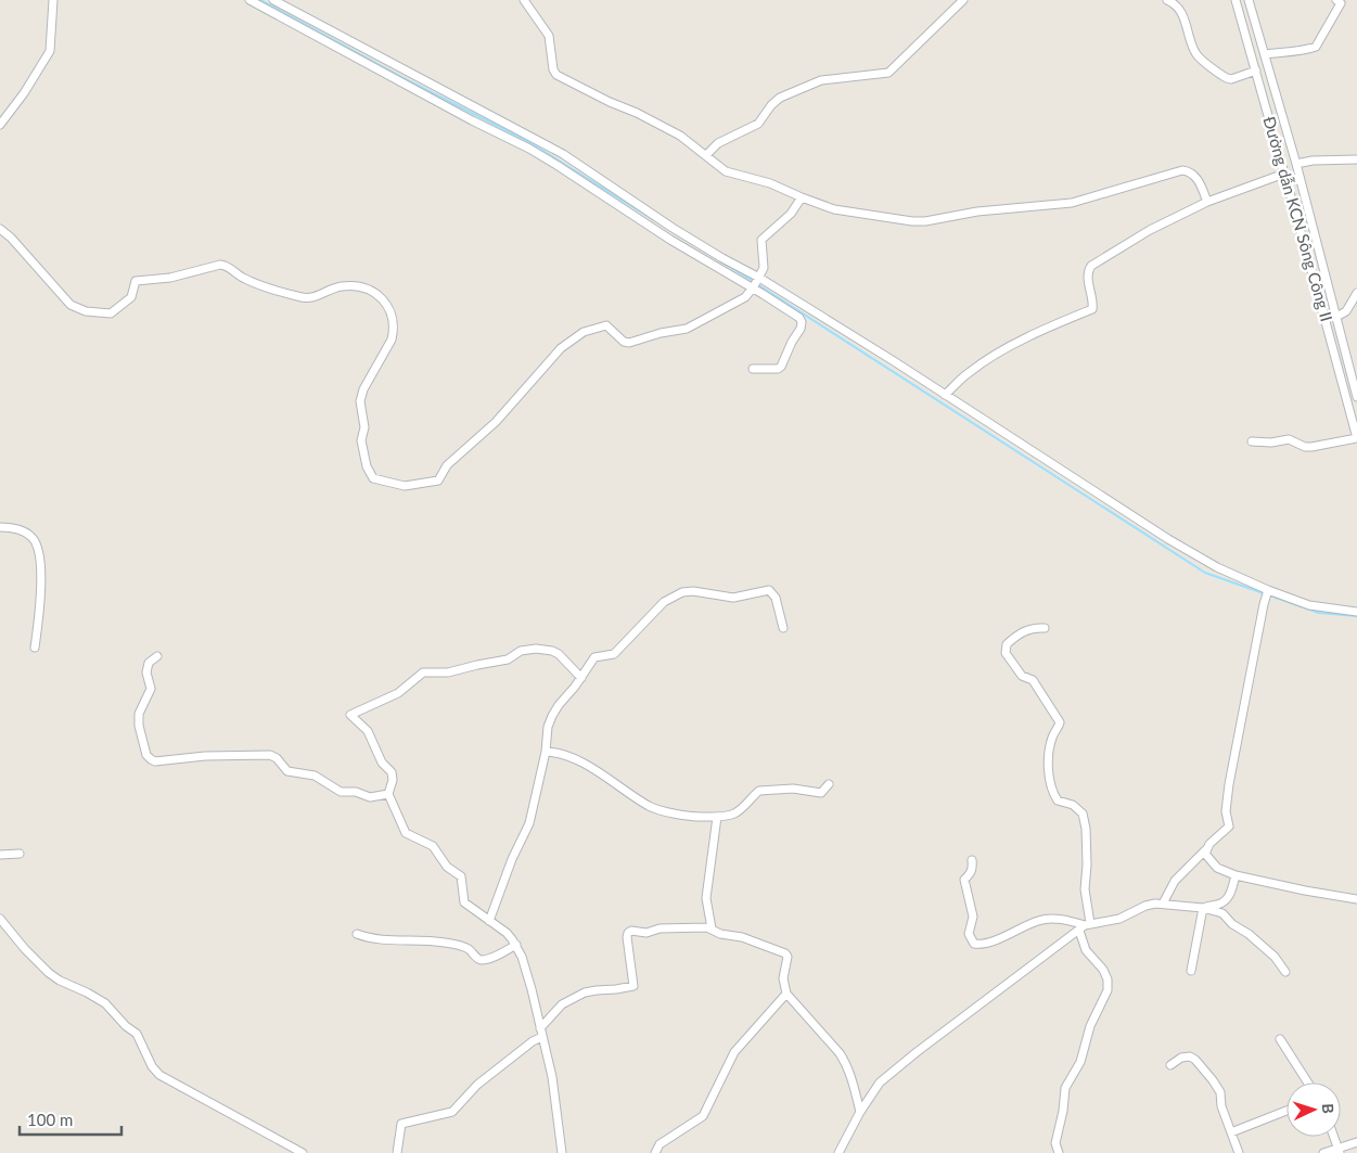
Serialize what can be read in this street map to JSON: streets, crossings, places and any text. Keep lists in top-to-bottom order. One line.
{"streets":{"street":["Đường dẫn KCN Sông Công II"]},"scale_bar":"100 m","north":"right"}
